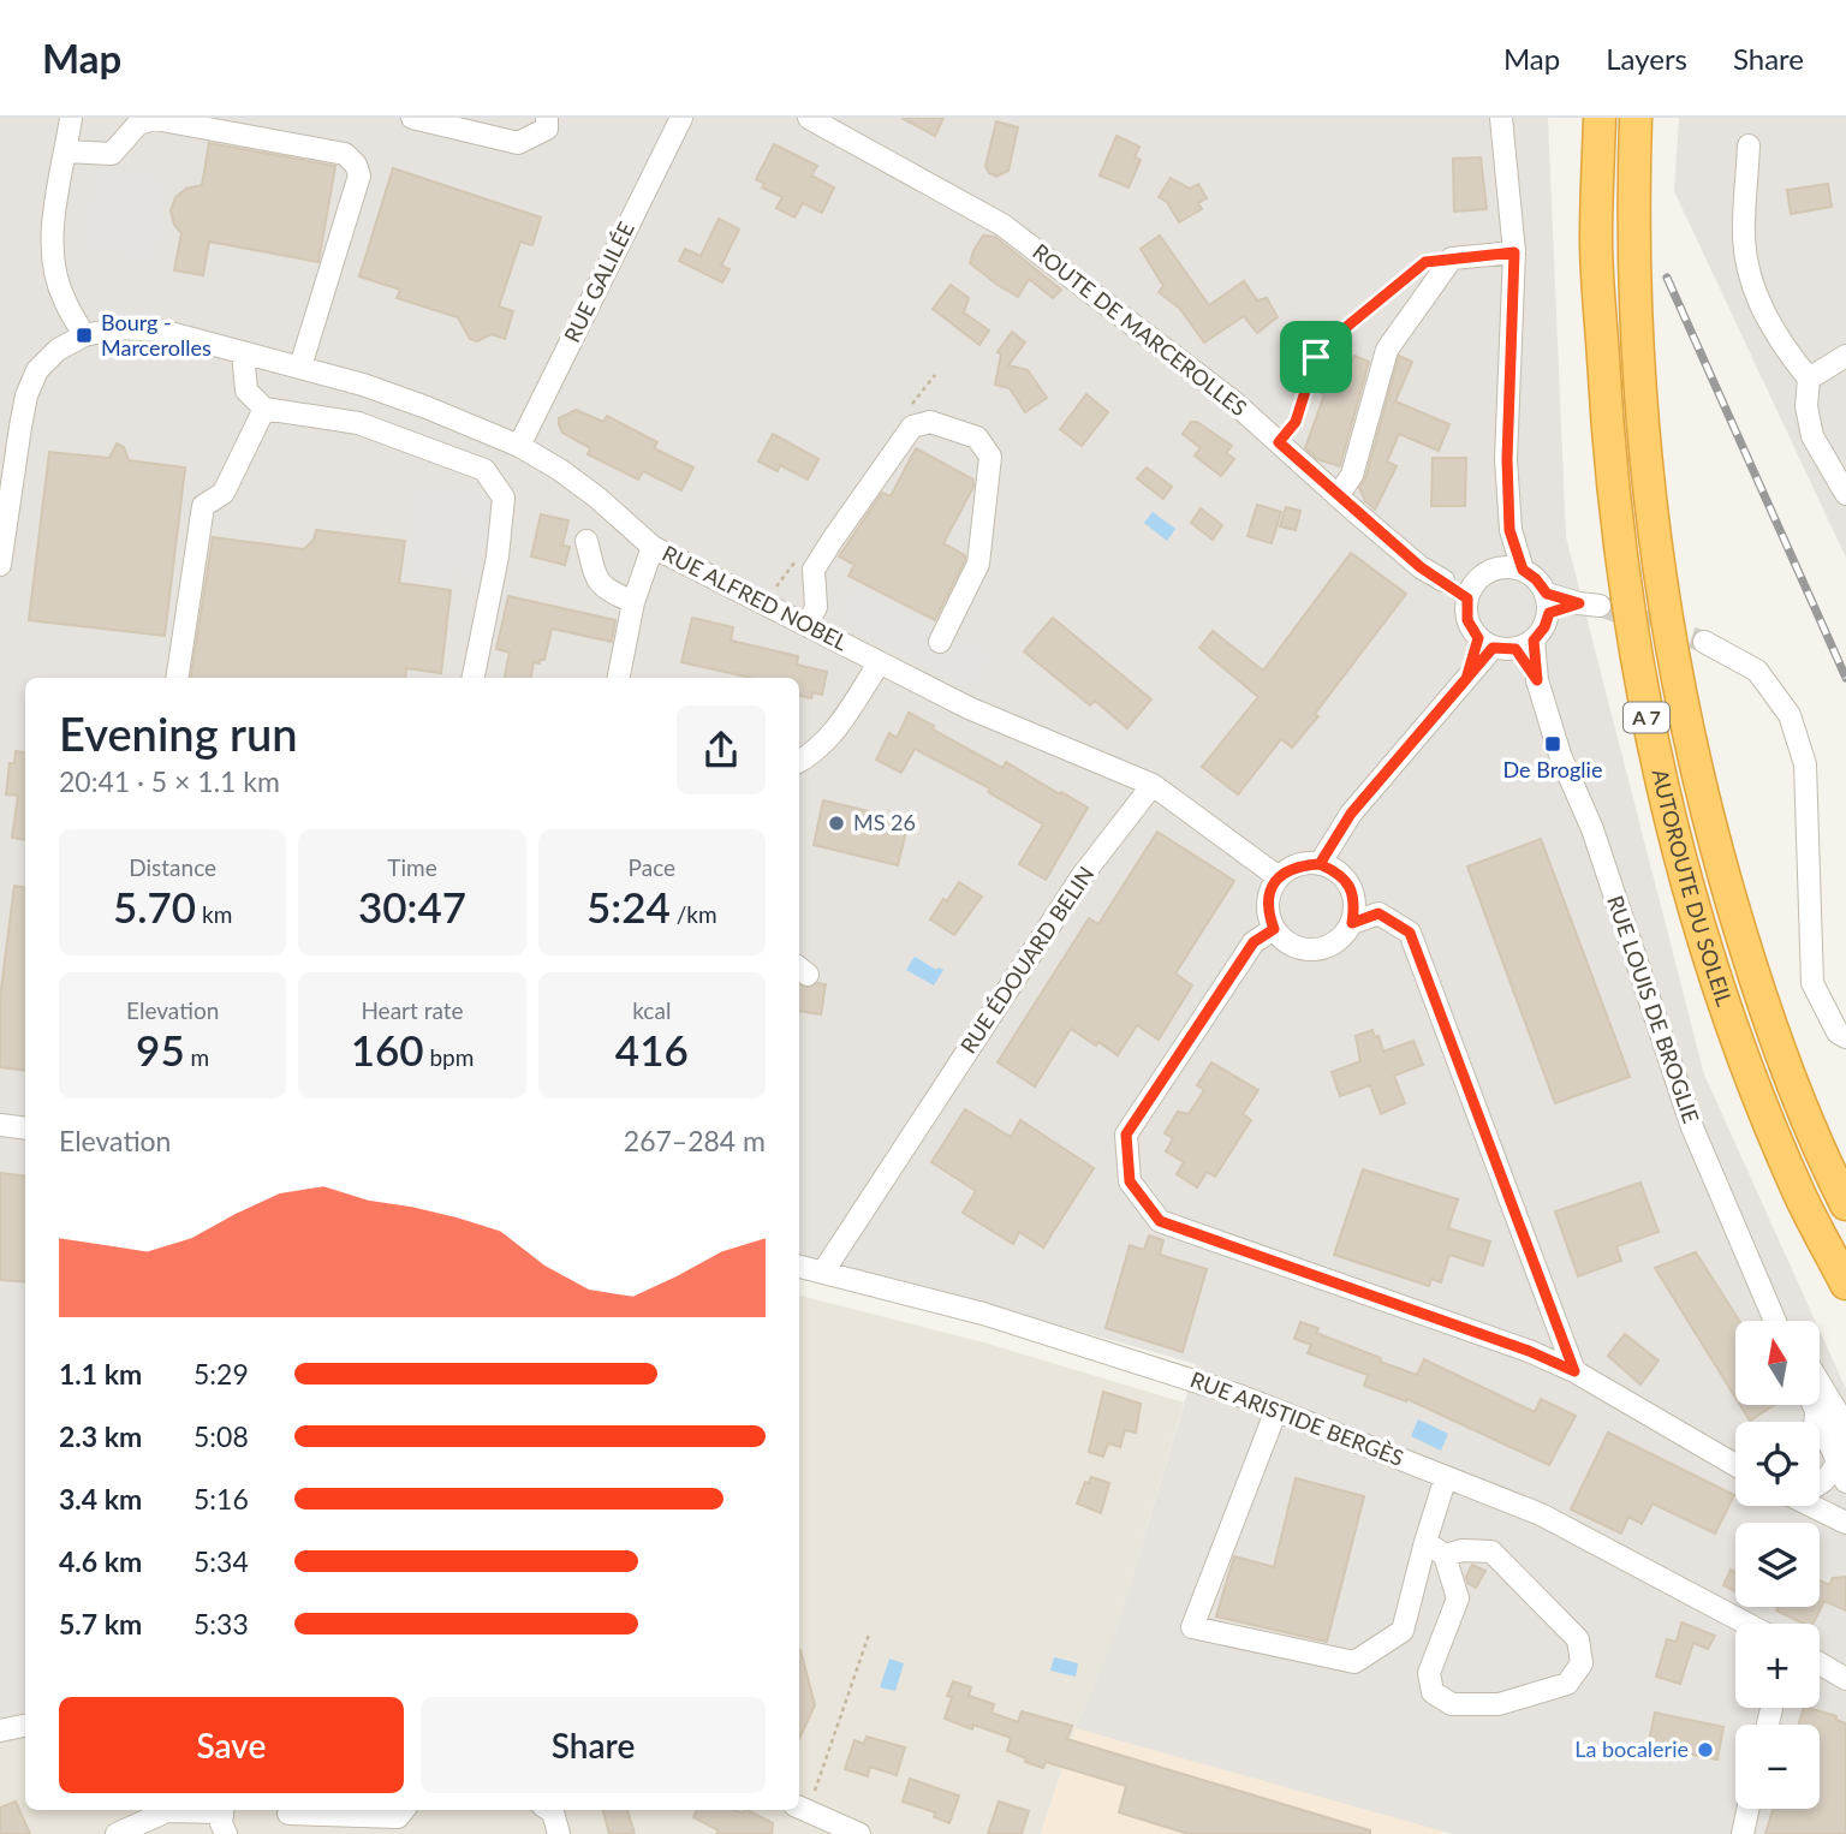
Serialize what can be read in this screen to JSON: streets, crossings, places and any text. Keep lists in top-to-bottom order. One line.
{"streets":{"highway":["A 7","AUTOROUTE DU SOLEIL"],"street":["RUE GALILÉE","ROUTE DE MARCEROLLES","RUE ALFRED NOBEL","RUE ÉDOUARD BELIN","RUE LOUIS DE BROGLIE","RUE ARISTIDE BERGÈS"]},"crossings":[["RUE GALILÉE","RUE ALFRED NOBEL"],["ROUTE DE MARCEROLLES","RUE LOUIS DE BROGLIE"],["RUE ALFRED NOBEL","RUE ÉDOUARD BELIN"],["RUE ÉDOUARD BELIN","RUE ARISTIDE BERGÈS"]],"places":{"transit":["Bourg - Marcerolles","De Broglie"],"other":["MS 26","La bocalerie"]},"north":"top","page":{"header":"Map","nav":["Map","Layers","Share"],"heading":["Evening run","20:41 · 5 × 1.1 km"],"stats":[["Distance","5.70 km"],["Time","30:47"],["Pace","5:24 /km"],["Elevation","95 m"],["Heart rate","160 bpm"],["kcal","416"]],"chart":["Elevation","267–284 m"],"map_buttons":["+","−"],"list":[{"name":"1.1 km","note":"5:29"},{"name":"2.3 km","note":"5:08"},{"name":"3.4 km","note":"5:16"},{"name":"4.6 km","note":"5:34"},{"name":"5.7 km","note":"5:33"}],"buttons":["Save","Share"]}}
